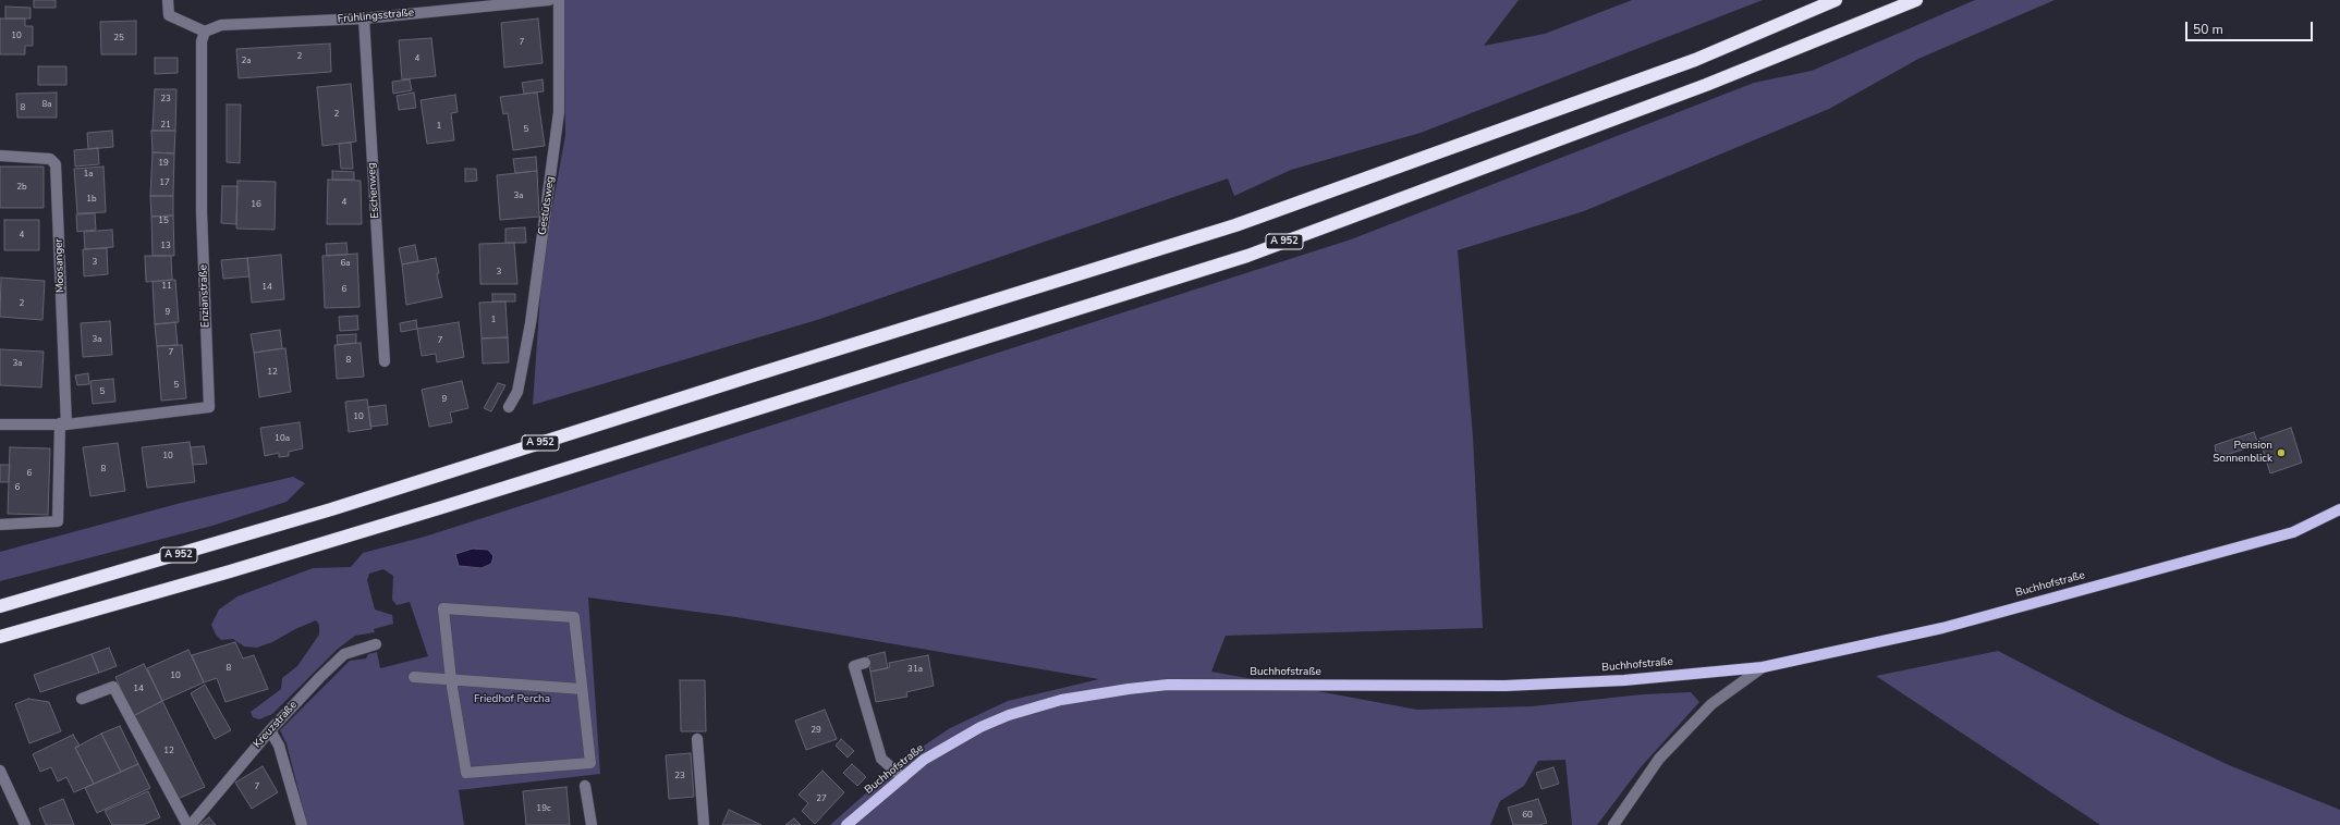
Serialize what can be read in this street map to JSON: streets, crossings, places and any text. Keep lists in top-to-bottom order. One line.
{"streets":{"highway":["A 952"],"main road":["Buchhofstraße"],"street":["Frühlingsstraße","Eschenweg","Gestütsweg","Moosanger","Enzianstraße","Kreuzstraße"]},"crossings":[["Frühlingsstraße","Eschenweg"],["Frühlingsstraße","Enzianstraße"],["Moosanger","Enzianstraße"]],"parks":["Friedhof Percha"],"places":["Pension Sonnenblick"],"house_numbers":["10","25","7","2","4","2a","23","8a","8","2","21","1","5","19","1a","17","2b","3a","1b","4","16","15","4","13","3","6a","3","11","14","6","2","9","1","3a","7","7","8","3a","12","5","5","9","10","10a","10","8","6","6","8","31a","10","14","29","12","23","7","27","19c","60"],"scale_bar":"50 m"}
